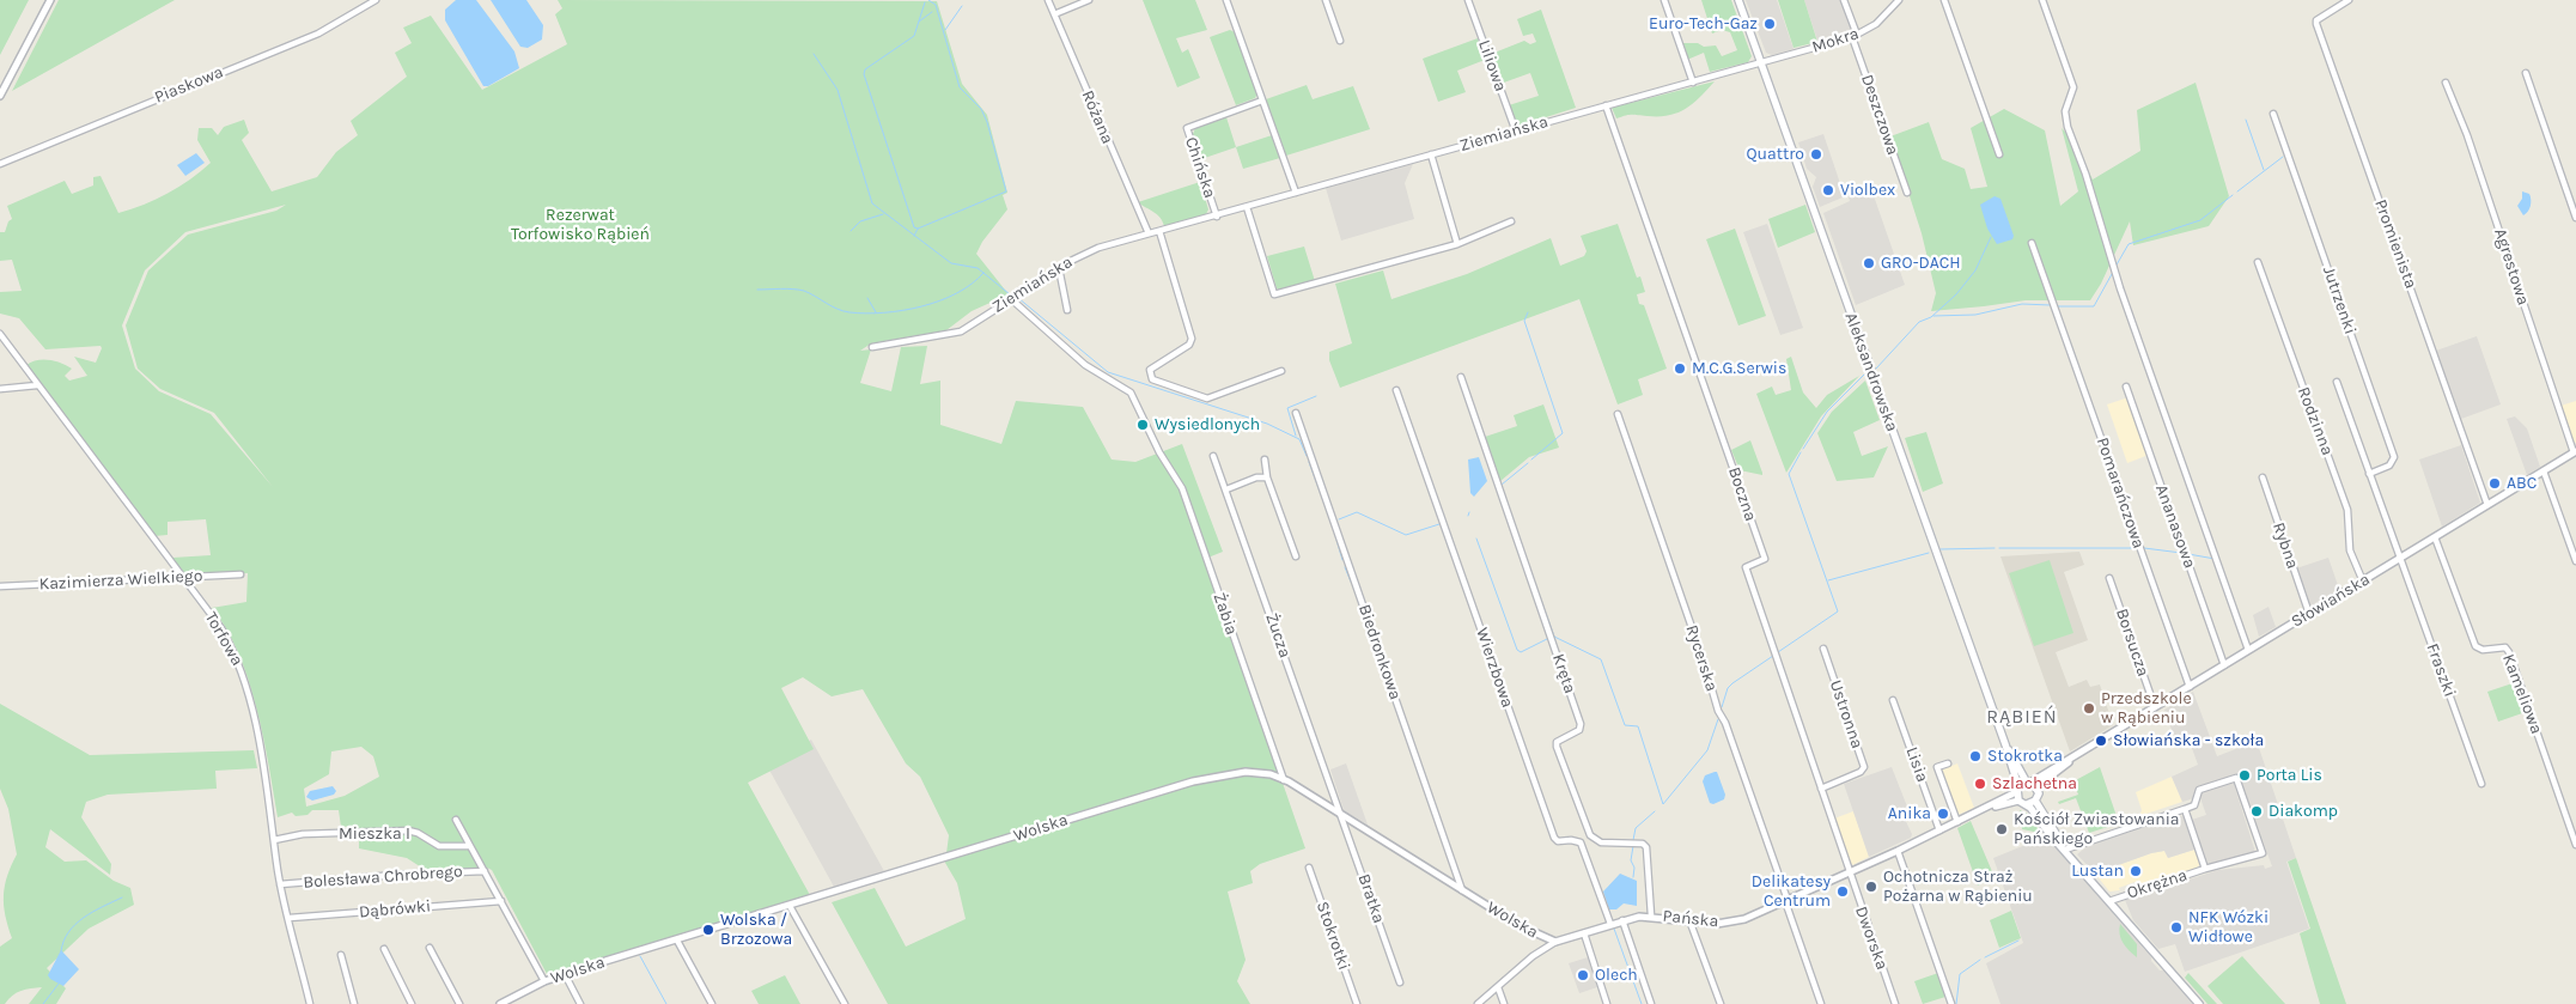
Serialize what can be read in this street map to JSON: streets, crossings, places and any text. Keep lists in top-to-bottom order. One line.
{"streets":{"main road":["Aleksandrowska"],"street":["Mokra","Liliowa","Piaskowa","Deszczowa","Różana","Ziemiańska","Chińska","Promienista","Agrestowa","Jutrzenki","Rodzinna","Pomarańczowa","Boczna","Ananasowa","Rybna","Kazimierza Wielkiego","Słowiańska","Żabia","Żucza","Torfowa","Borsucza","Biedronkowa","Rycerska","Wierzbowa","Fraszki","Kręta","Kameliowa","Ustronna","Lisia","Wolska","Mieszka I","Bolesława Chrobrego","Okrężna","Bratka","Dąbrówki","Pańska","Stokrotki","Dworska"]},"crossings":[["Mokra","Deszczowa"],["Mokra","Ziemiańska"],["Mokra","Aleksandrowska"],["Liliowa","Ziemiańska"],["Różana","Ziemiańska"],["Ziemiańska","Chińska"],["Ziemiańska","Aleksandrowska"],["Ziemiańska","Boczna"],["Ziemiańska","Żabia"],["Promienista","Słowiańska"],["Agrestowa","Słowiańska"],["Aleksandrowska","Słowiańska"],["Aleksandrowska","Pańska"],["Rodzinna","Słowiańska"],["Pomarańczowa","Słowiańska"],["Boczna","Ustronna"],["Boczna","Pańska"],["Boczna","Dworska"],["Ananasowa","Słowiańska"],["Rybna","Słowiańska"],["Kazimierza Wielkiego","Torfowa"],["Słowiańska","Borsucza"],["Słowiańska","Fraszki"],["Słowiańska","Kameliowa"],["Słowiańska","Pańska"],["Żabia","Wolska"],["Żucza","Wolska"],["Żucza","Bratka"],["Torfowa","Mieszka I"],["Torfowa","Bolesława Chrobrego"],["Torfowa","Dąbrówki"],["Biedronkowa","Wolska"],["Rycerska","Pańska"],["Wierzbowa","Pańska"],["Kręta","Pańska"],["Lisia","Pańska"],["Wolska","Bratka"],["Wolska","Pańska"],["Pańska","Dworska"]],"districts":["RĄBIEŃ"],"parks":["Rezerwat Torfowisko Rąbień"],"places":["Euro-Tech-Gaz","Quattro","Violbex","GRO-DACH","M.C.G.Serwis","Wysiedlonych","ABC","Przedszkole w Rąbieniu","Słowiańska - szkoła","Stokrotka","Porta Lis","Szlachetna","Diakomp","Anika","Kościół Zwiastowania Pańskiego","Lustan","Ochotnicza Straż Pożarna w Rąbieniu","Delikatesy Centrum","NFK Wózki Widłowe","Wolska / Brzozowa","Olech"]}
